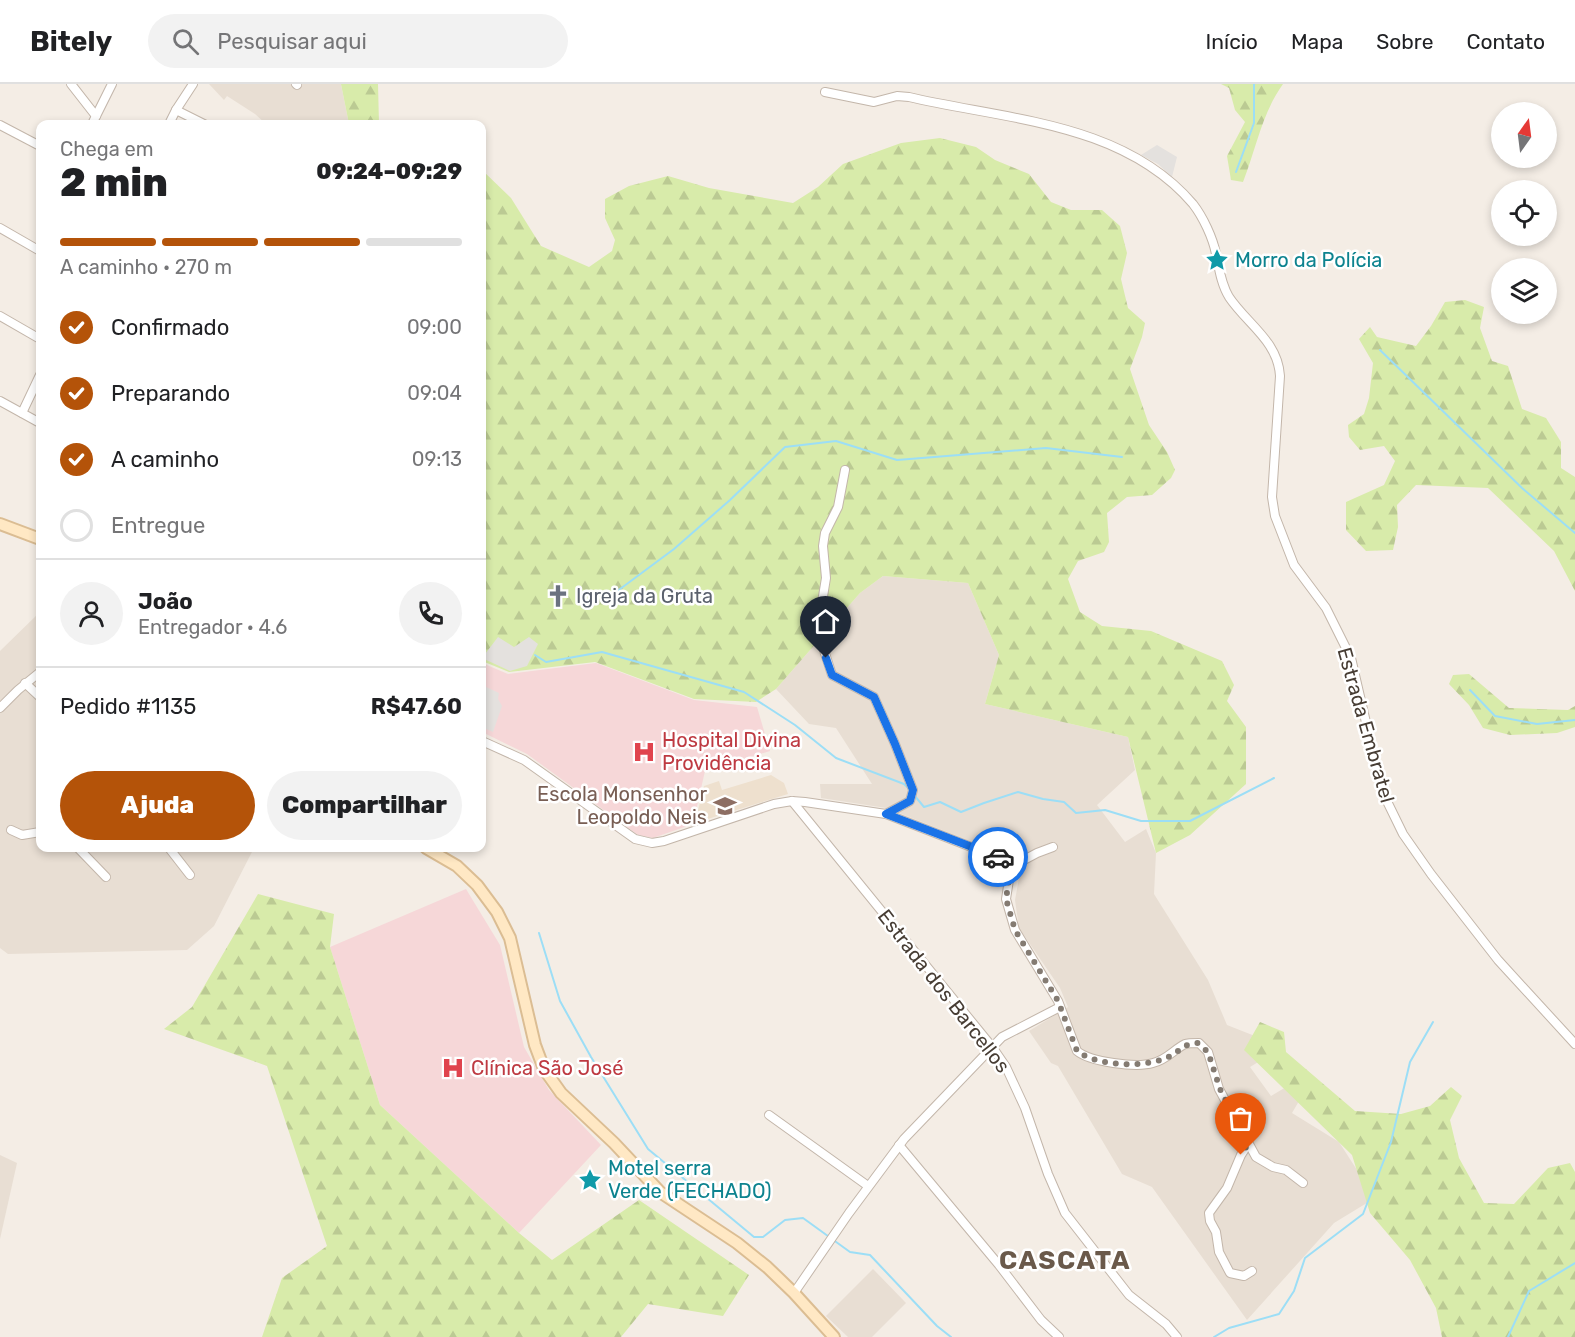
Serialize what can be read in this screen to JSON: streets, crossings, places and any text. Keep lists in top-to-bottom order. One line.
{"streets":{"street":["Estrada Embratel","Estrada dos Barcellos"]},"districts":["CASCATA"],"places":{"place":["Morro da Polícia","Motel serra Verde (FECHADO)"],"church":["Igreja da Gruta"],"hospital":["Hospital Divina Providência","Clínica São José"],"school or university":["Escola Monsenhor Leopoldo Neis"]},"north":"top","page":{"header":"Bitely","search":"Pesquisar aqui","nav":["Início","Mapa","Sobre","Contato"],"heading":["2 min","Chega em","09:24–09:29"],"panel":["João","Entregador · 4.6","Pedido #1135","R$47.60"],"bar":"A caminho · 270 m","list":[["Confirmado","09:00"],["Preparando","09:04"],["A caminho","09:13"],"Entregue"],"buttons":["Ajuda","Compartilhar"]}}
